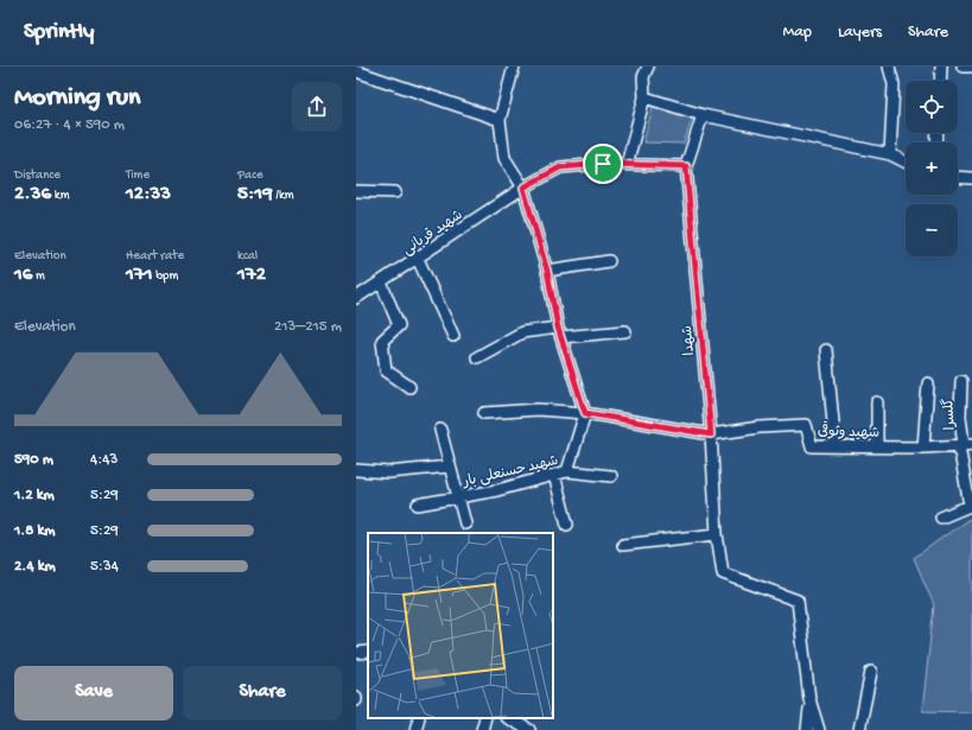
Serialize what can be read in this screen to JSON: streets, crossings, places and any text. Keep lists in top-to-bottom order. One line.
{"streets":{"street":["شهید قربانی","شهدا","گلسرا","شهید وثوقی","شهید حسنعلی بار"]},"crossings":[["شهید قربانی","شهدا"],["شهدا","شهید وثوقی"],["گلسرا","شهید وثوقی"]],"page":{"header":"Sprintly","nav":["Map","Layers","Share"],"heading":["Morning run","06:27 · 4 × 590 m"],"map_buttons":["+","−"],"stats":[["Distance","2.36 km"],["Time","12:33"],["Pace","5:19 /km"],["Elevation","16 m"],["Heart rate","171 bpm"],["kcal","172"]],"chart":["Elevation","213–215 m"],"list":[{"name":"590 m","note":"4:43"},{"name":"1.2 km","note":"5:29"},{"name":"1.8 km","note":"5:29"},{"name":"2.4 km","note":"5:34"}],"buttons":["Save","Share"]}}
